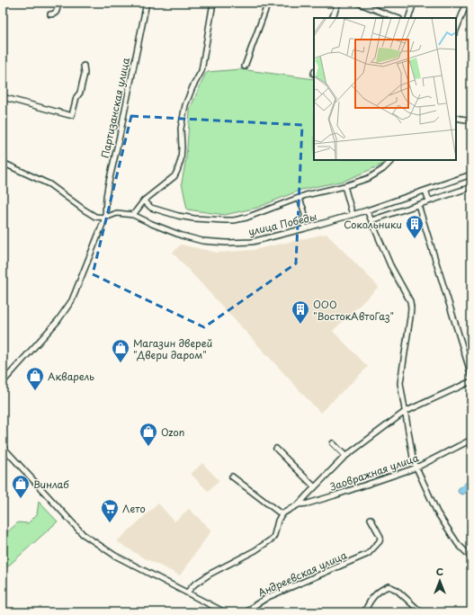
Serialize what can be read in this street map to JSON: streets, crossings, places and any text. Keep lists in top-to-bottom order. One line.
{"streets":{"street":["Партизанская улица","улица Победы","Заовражная улица","Андреевская улица"]},"crossings":[["Партизанская улица","улица Победы"]],"places":{"building":["Сокольники","ООО \"ВостокАвтоГаз\""],"shop":["Магазин дверей \"Двери даром\"","Акварель","Ozon","Винлаб"],"supermarket":["Лето"]},"north":"top"}
